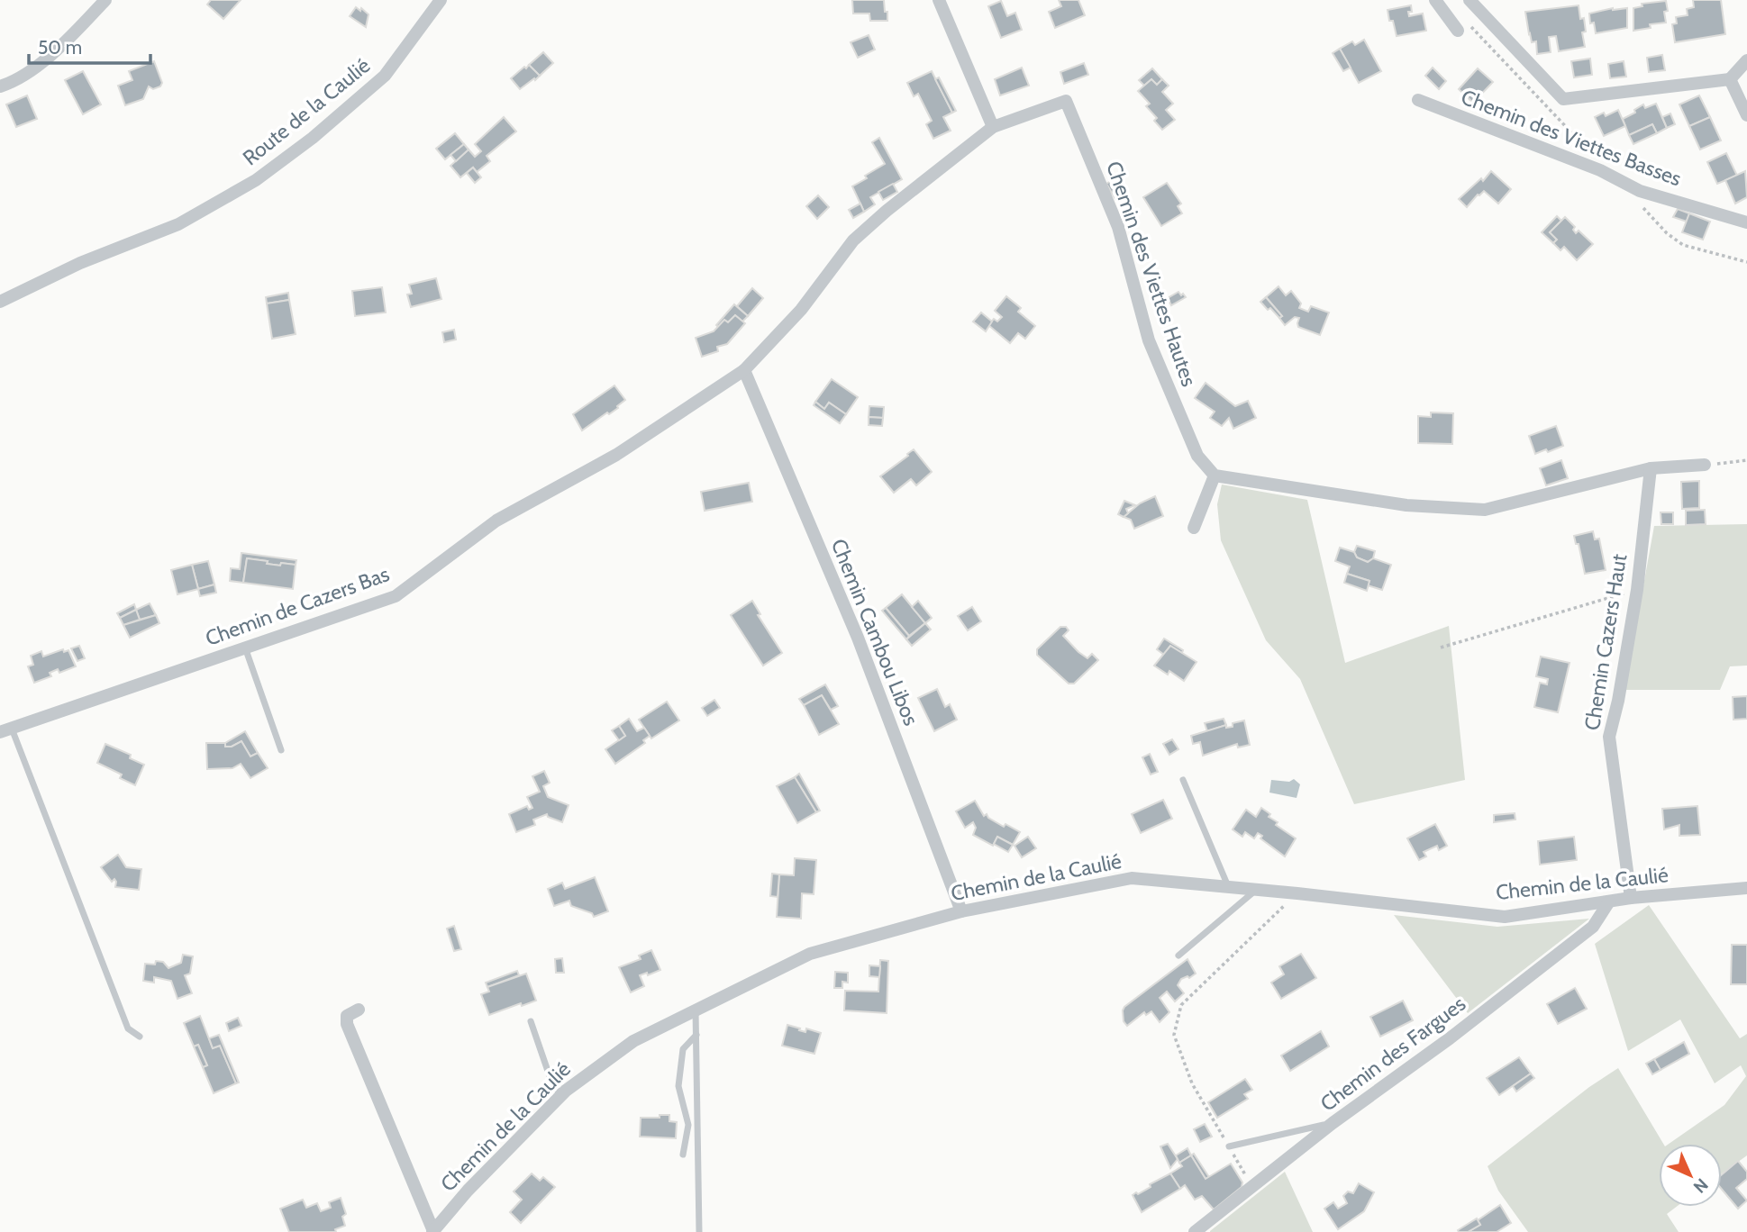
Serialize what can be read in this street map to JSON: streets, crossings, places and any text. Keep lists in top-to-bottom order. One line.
{"streets":{"street":["Route de la Caulié","Chemin des Viettes Basses","Chemin des Viettes Hautes","Chemin de Cazers Bas","Chemin Cambou Libos","Chemin Cazers Haut","Chemin de la Caulié","Chemin des Fargues"]},"crossings":[["Chemin des Viettes Hautes","Chemin de Cazers Bas"],["Chemin des Viettes Hautes","Chemin Cambou Libos"],["Chemin de Cazers Bas","Chemin Cambou Libos"],["Chemin Cambou Libos","Chemin de la Caulié"],["Chemin Cazers Haut","Chemin de la Caulié"],["Chemin de la Caulié","Chemin des Fargues"]],"scale_bar":"50 m","north":"bottom right"}
